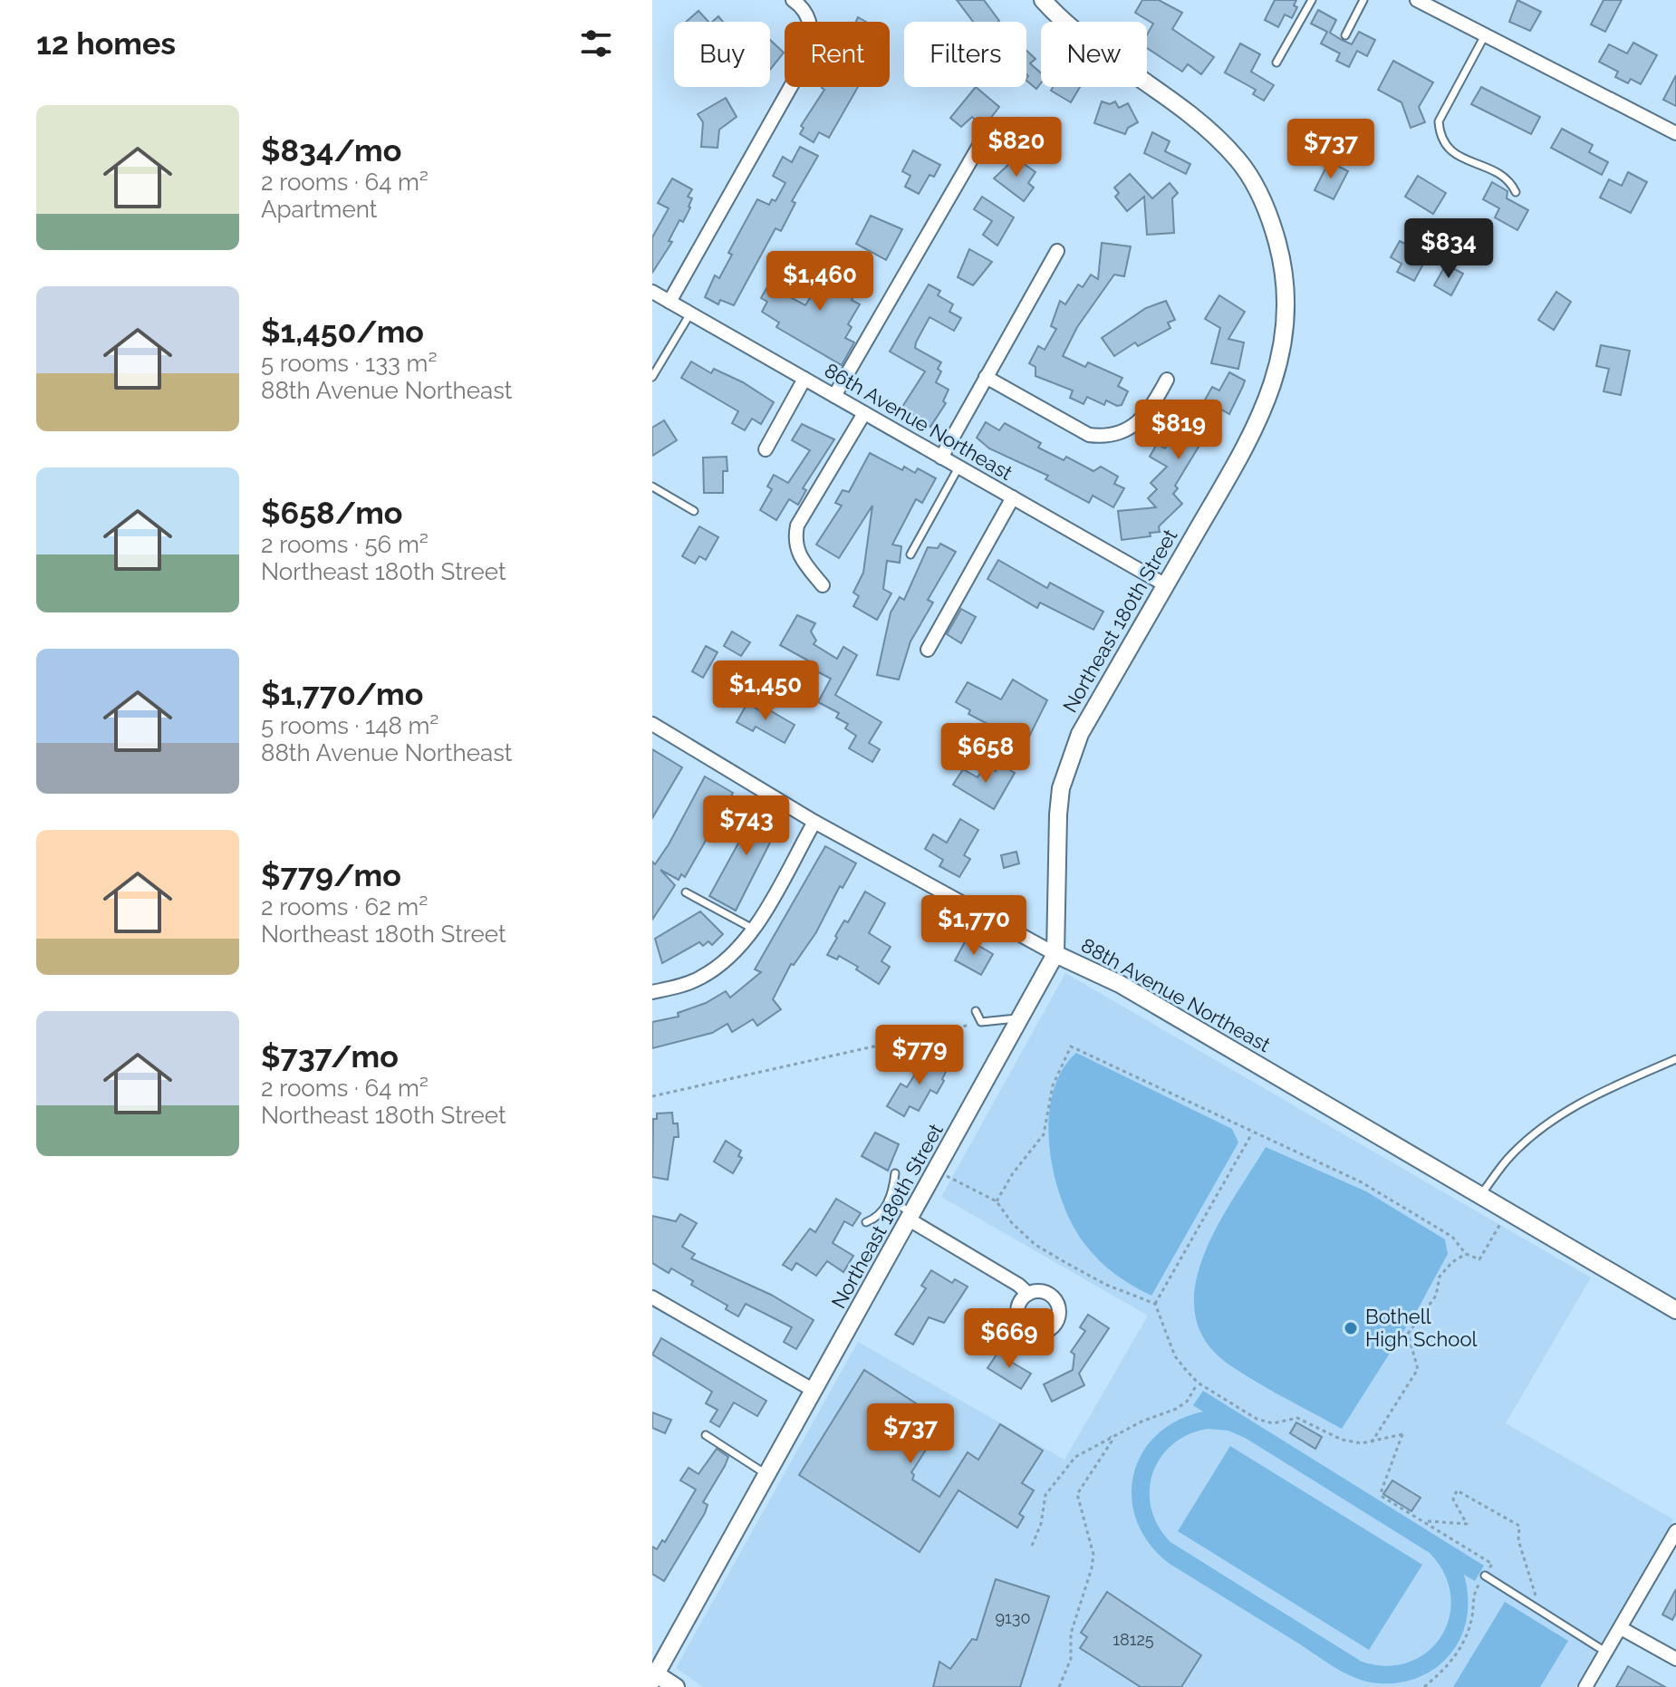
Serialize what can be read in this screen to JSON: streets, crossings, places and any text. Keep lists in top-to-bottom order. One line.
{"streets":{"street":["86th Avenue Northeast","Northeast 180th Street","88th Avenue Northeast"]},"crossings":[["86th Avenue Northeast","Northeast 180th Street"],["Northeast 180th Street","88th Avenue Northeast"]],"places":["Bothell High School"],"house_numbers":["9130","18125"],"page":{"heading":"12 homes","chip":["Buy","Rent","Filters","New"],"list":[{"name":"$834/mo","note":"2 rooms · 64 m² · Apartment"},{"name":"$1,450/mo","note":"5 rooms · 133 m² · 88th Avenue Northeast"},{"name":"$658/mo","note":"2 rooms · 56 m² · Northeast 180th Street"},{"name":"$1,770/mo","note":"5 rooms · 148 m² · 88th Avenue Northeast"},{"name":"$779/mo","note":"2 rooms · 62 m² · Northeast 180th Street"},{"name":"$737/mo","note":"2 rooms · 64 m² · Northeast 180th Street"}],"price":["$820","$737","$834","$1,460","$819","$1,450","$658","$743","$1,770","$779","$669","$737"]}}
